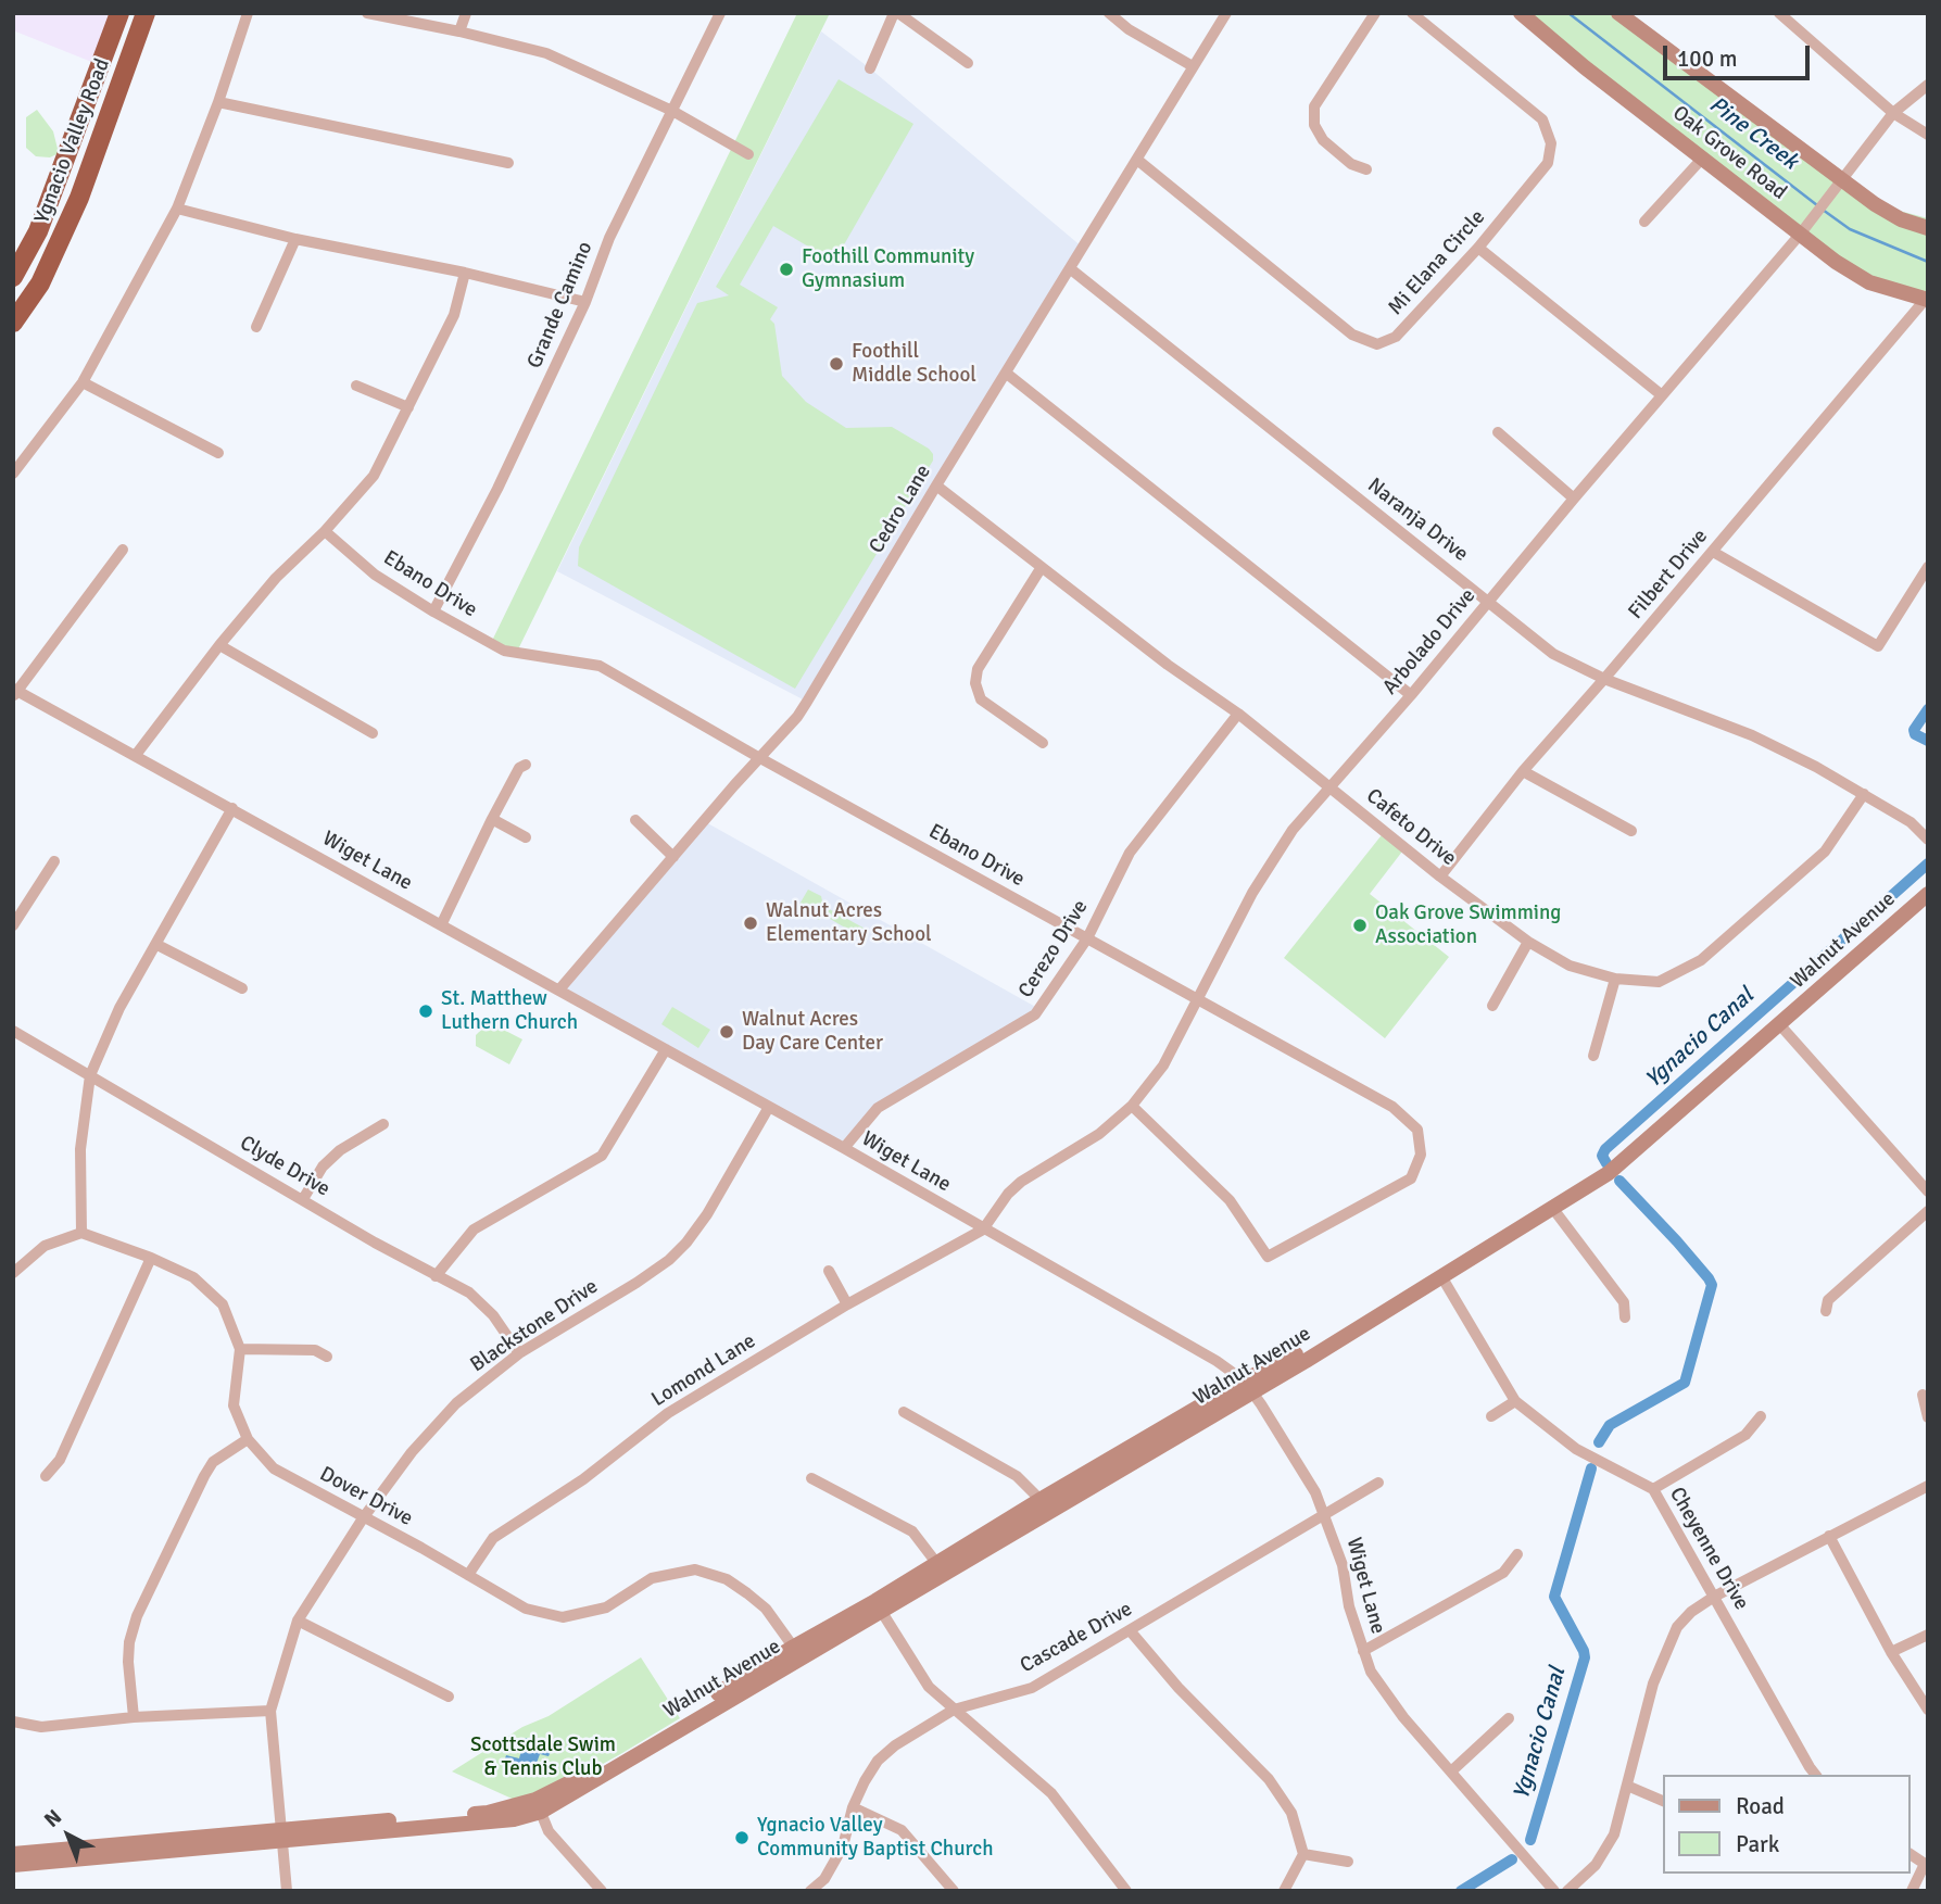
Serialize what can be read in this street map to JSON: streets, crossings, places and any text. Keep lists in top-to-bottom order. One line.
{"streets":{"highway":["Ygnacio Valley Road"],"street":["Oak Grove Road","Mi Elana Circle","Grande Camino","Cedro Lane","Naranja Drive","Filbert Drive","Ebano Drive","Arbolado Drive","Cafeto Drive","Wiget Lane","Walnut Avenue","Cerezo Drive","Clyde Drive","Blackstone Drive","Lomond Lane","Dover Drive","Cheyenne Drive","Cascade Drive"]},"crossings":[["Oak Grove Road","Filbert Drive"],["Oak Grove Road","Arbolado Drive"],["Mi Elana Circle","Cedro Lane"],["Grande Camino","Ebano Drive"],["Cedro Lane","Naranja Drive"],["Cedro Lane","Ebano Drive"],["Cedro Lane","Cafeto Drive"],["Cedro Lane","Wiget Lane"],["Naranja Drive","Filbert Drive"],["Naranja Drive","Arbolado Drive"],["Naranja Drive","Cafeto Drive"],["Filbert Drive","Cafeto Drive"],["Ebano Drive","Arbolado Drive"],["Ebano Drive","Cerezo Drive"],["Arbolado Drive","Cafeto Drive"],["Arbolado Drive","Wiget Lane"],["Arbolado Drive","Lomond Lane"],["Cafeto Drive","Cerezo Drive"],["Wiget Lane","Walnut Avenue"],["Wiget Lane","Cerezo Drive"],["Wiget Lane","Blackstone Drive"],["Wiget Lane","Lomond Lane"],["Wiget Lane","Cascade Drive"],["Walnut Avenue","Blackstone Drive"],["Walnut Avenue","Dover Drive"],["Walnut Avenue","Cheyenne Drive"],["Clyde Drive","Blackstone Drive"],["Blackstone Drive","Dover Drive"],["Lomond Lane","Dover Drive"]],"water":["Pine Creek","Ygnacio Canal"],"parks":["Scottsdale Swim & Tennis Club"],"places":["Foothill Community Gymnasium","Foothill Middle School","Walnut Acres Elementary School","Oak Grove Swimming Association","St. Matthew Luthern Church","Walnut Acres Day Care Center","Ygnacio Valley Community Baptist Church"],"legend":["Road","Park"],"scale_bar":"100 m","north":"top left"}
